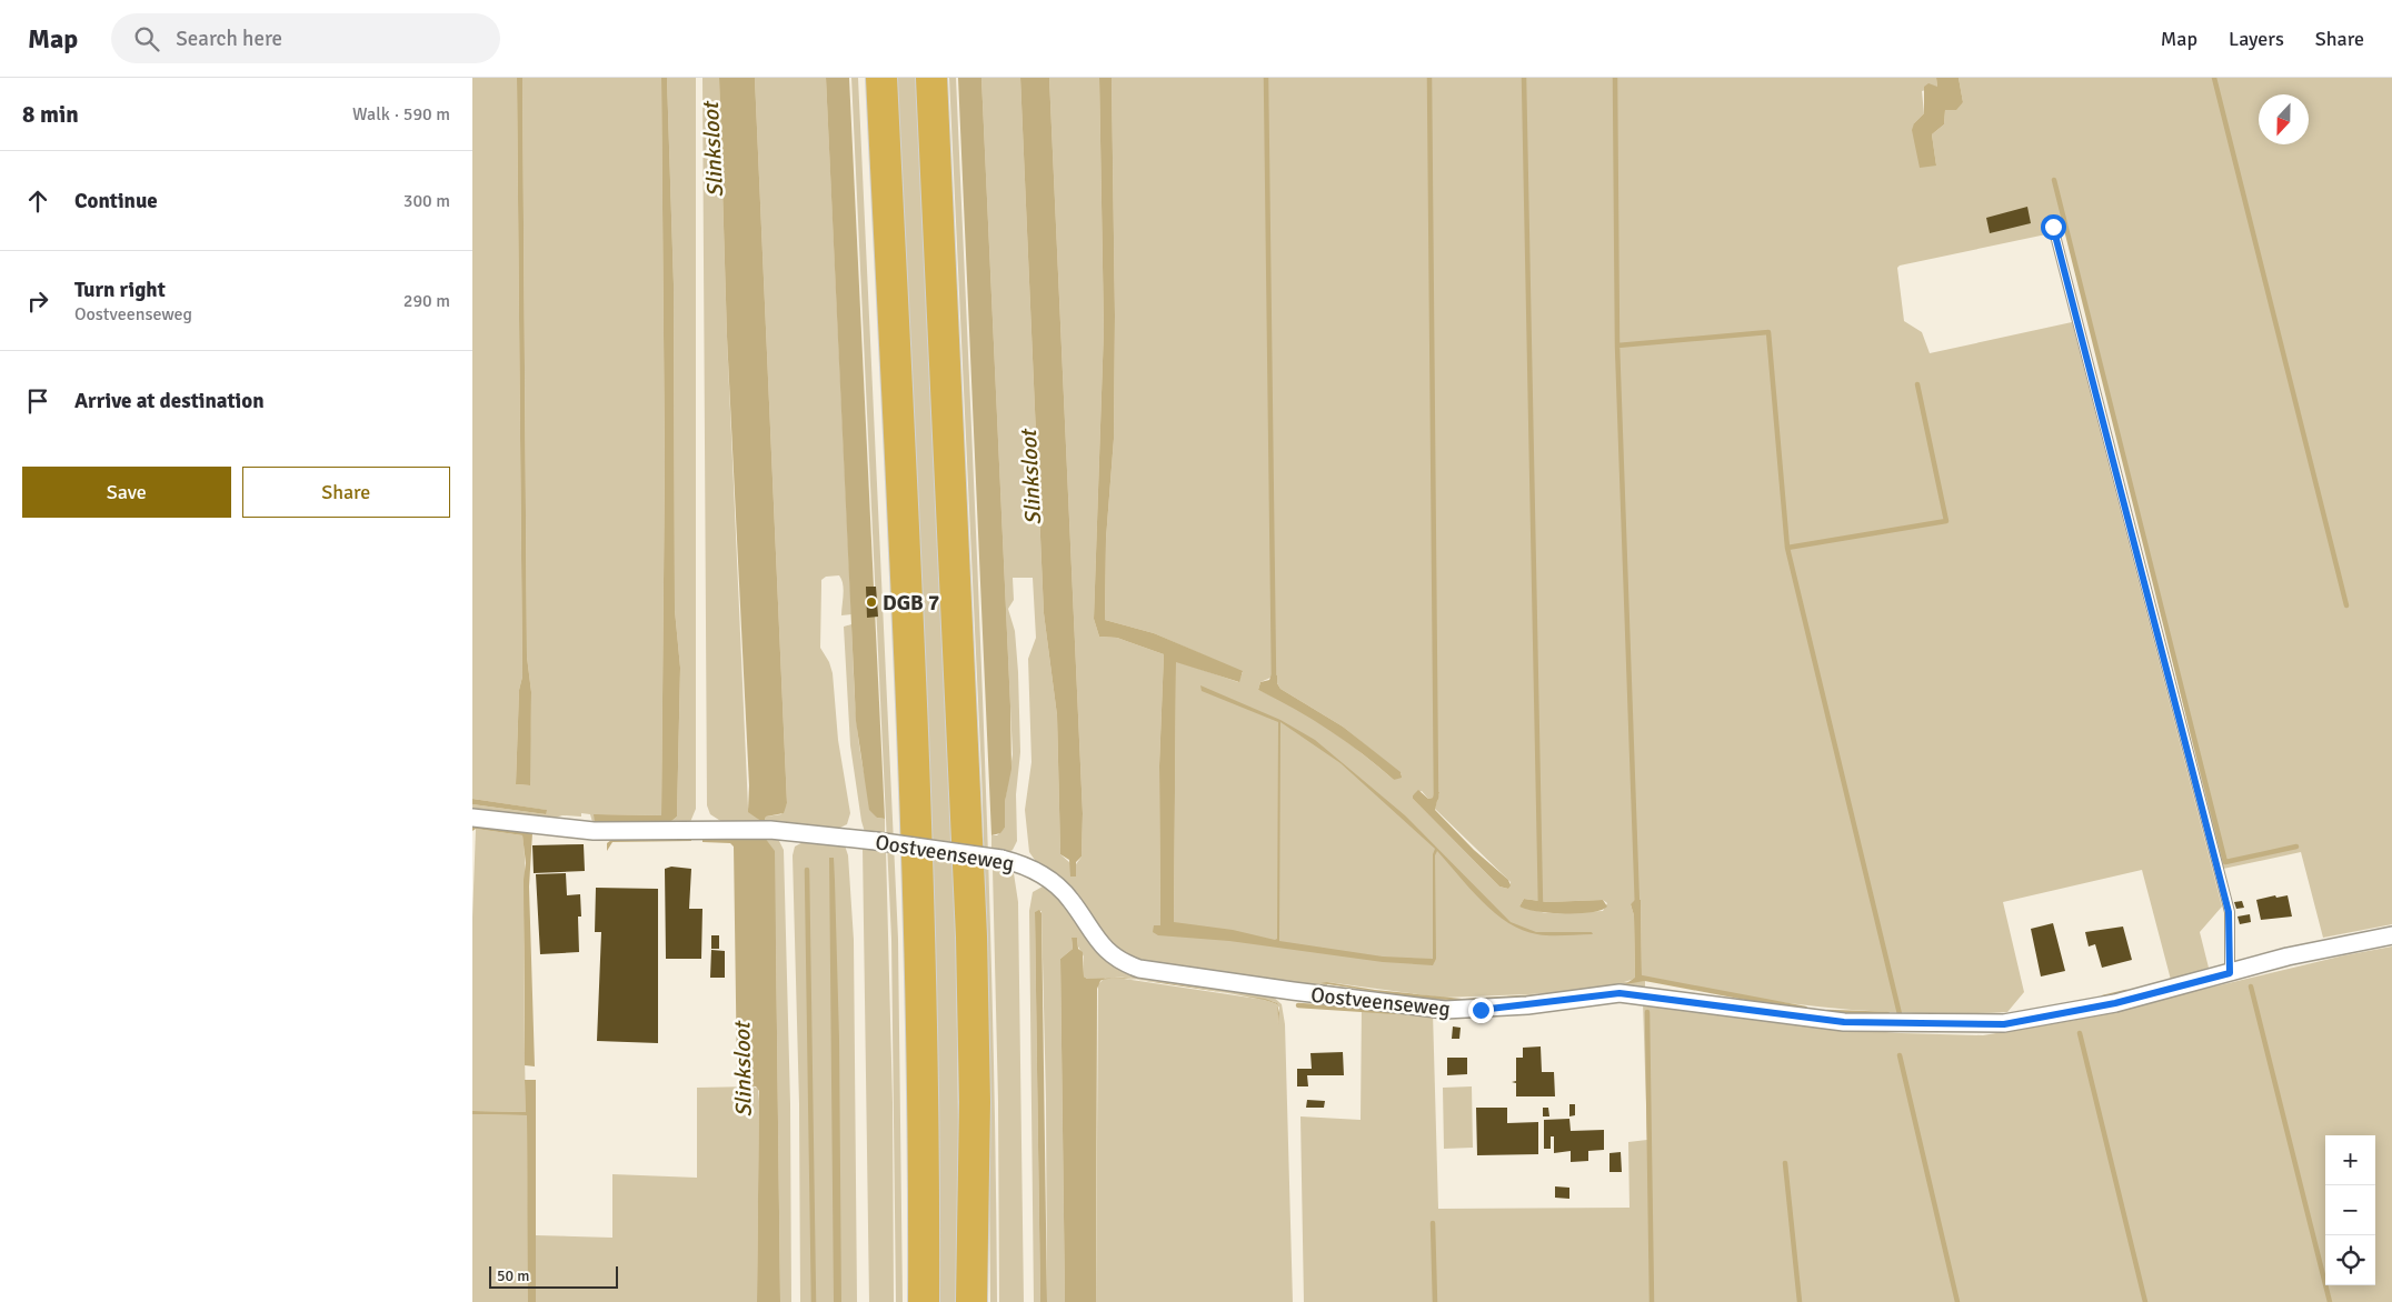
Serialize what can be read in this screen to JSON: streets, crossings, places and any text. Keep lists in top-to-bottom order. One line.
{"streets":{"street":["Oostveenseweg"]},"water":["Slinksloot"],"places":["DGB 7"],"scale_bar":"50 m","north":"bottom","page":{"header":"Map","search":"Search here","nav":["Map","Layers","Share"],"heading":["8 min","Walk · 590 m"],"list":[["Continue","300 m"],["Turn right","Oostveenseweg","290 m"],"Arrive at destination"],"buttons":["Save","Share"],"map_buttons":["+","−"],"scale":"50 m"}}
